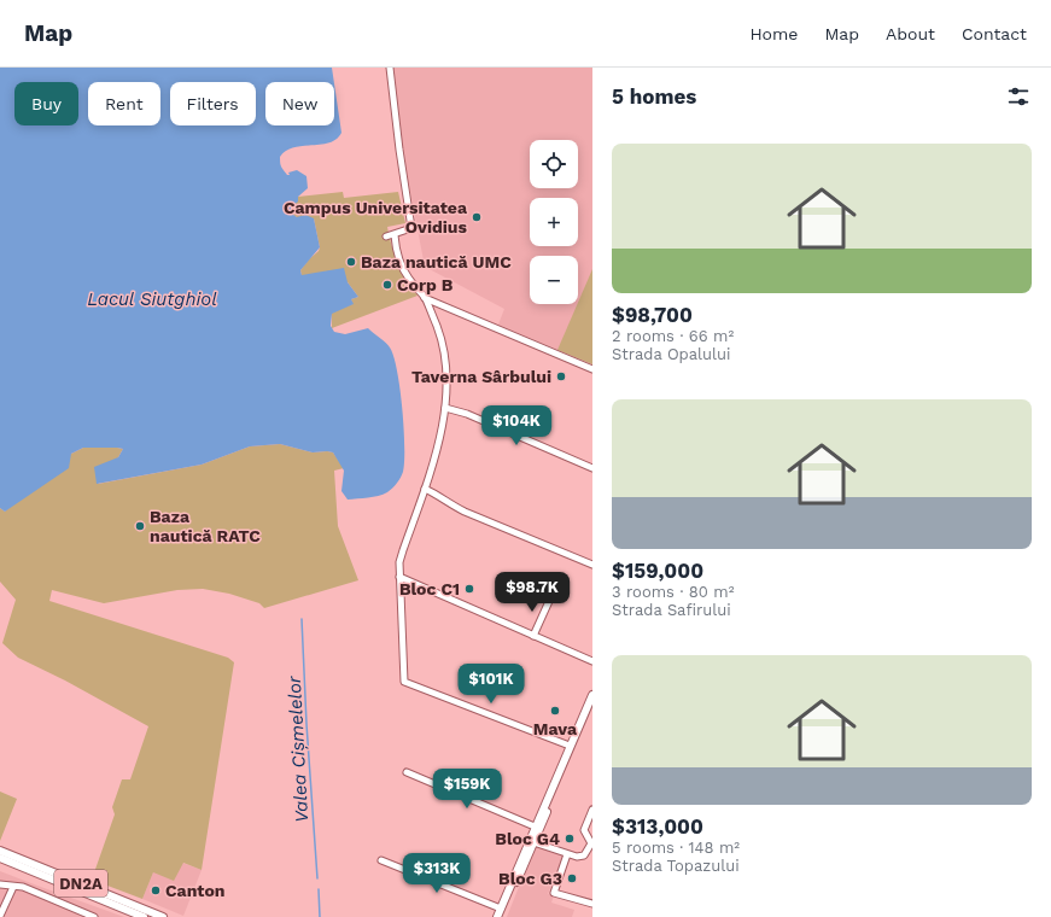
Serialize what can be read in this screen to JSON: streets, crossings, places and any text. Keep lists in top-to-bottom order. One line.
{"streets":{"main road":["DN2A"]},"water":["Lacul Siutghiol","Valea Cișmelelor"],"places":["Campus Universitatea Ovidius","Baza nautică UMC","Corp B","Taverna Sârbului","Baza nautică RATC","Bloc C1","Mava","Bloc G4","Bloc G3","Canton"],"page":{"header":"Map","nav":["Home","Map","About","Contact"],"heading":"5 homes","chip":["Buy","Rent","Filters","New"],"list":[{"name":"$98,700","note":"2 rooms · 66 m² · Strada Opalului"},{"name":"$159,000","note":"3 rooms · 80 m² · Strada Safirului"},{"name":"$313,000","note":"5 rooms · 148 m² · Strada Topazului"}],"map_buttons":["+","−"],"price":["$104K","$98.7K","$101K","$159K","$313K"]}}
